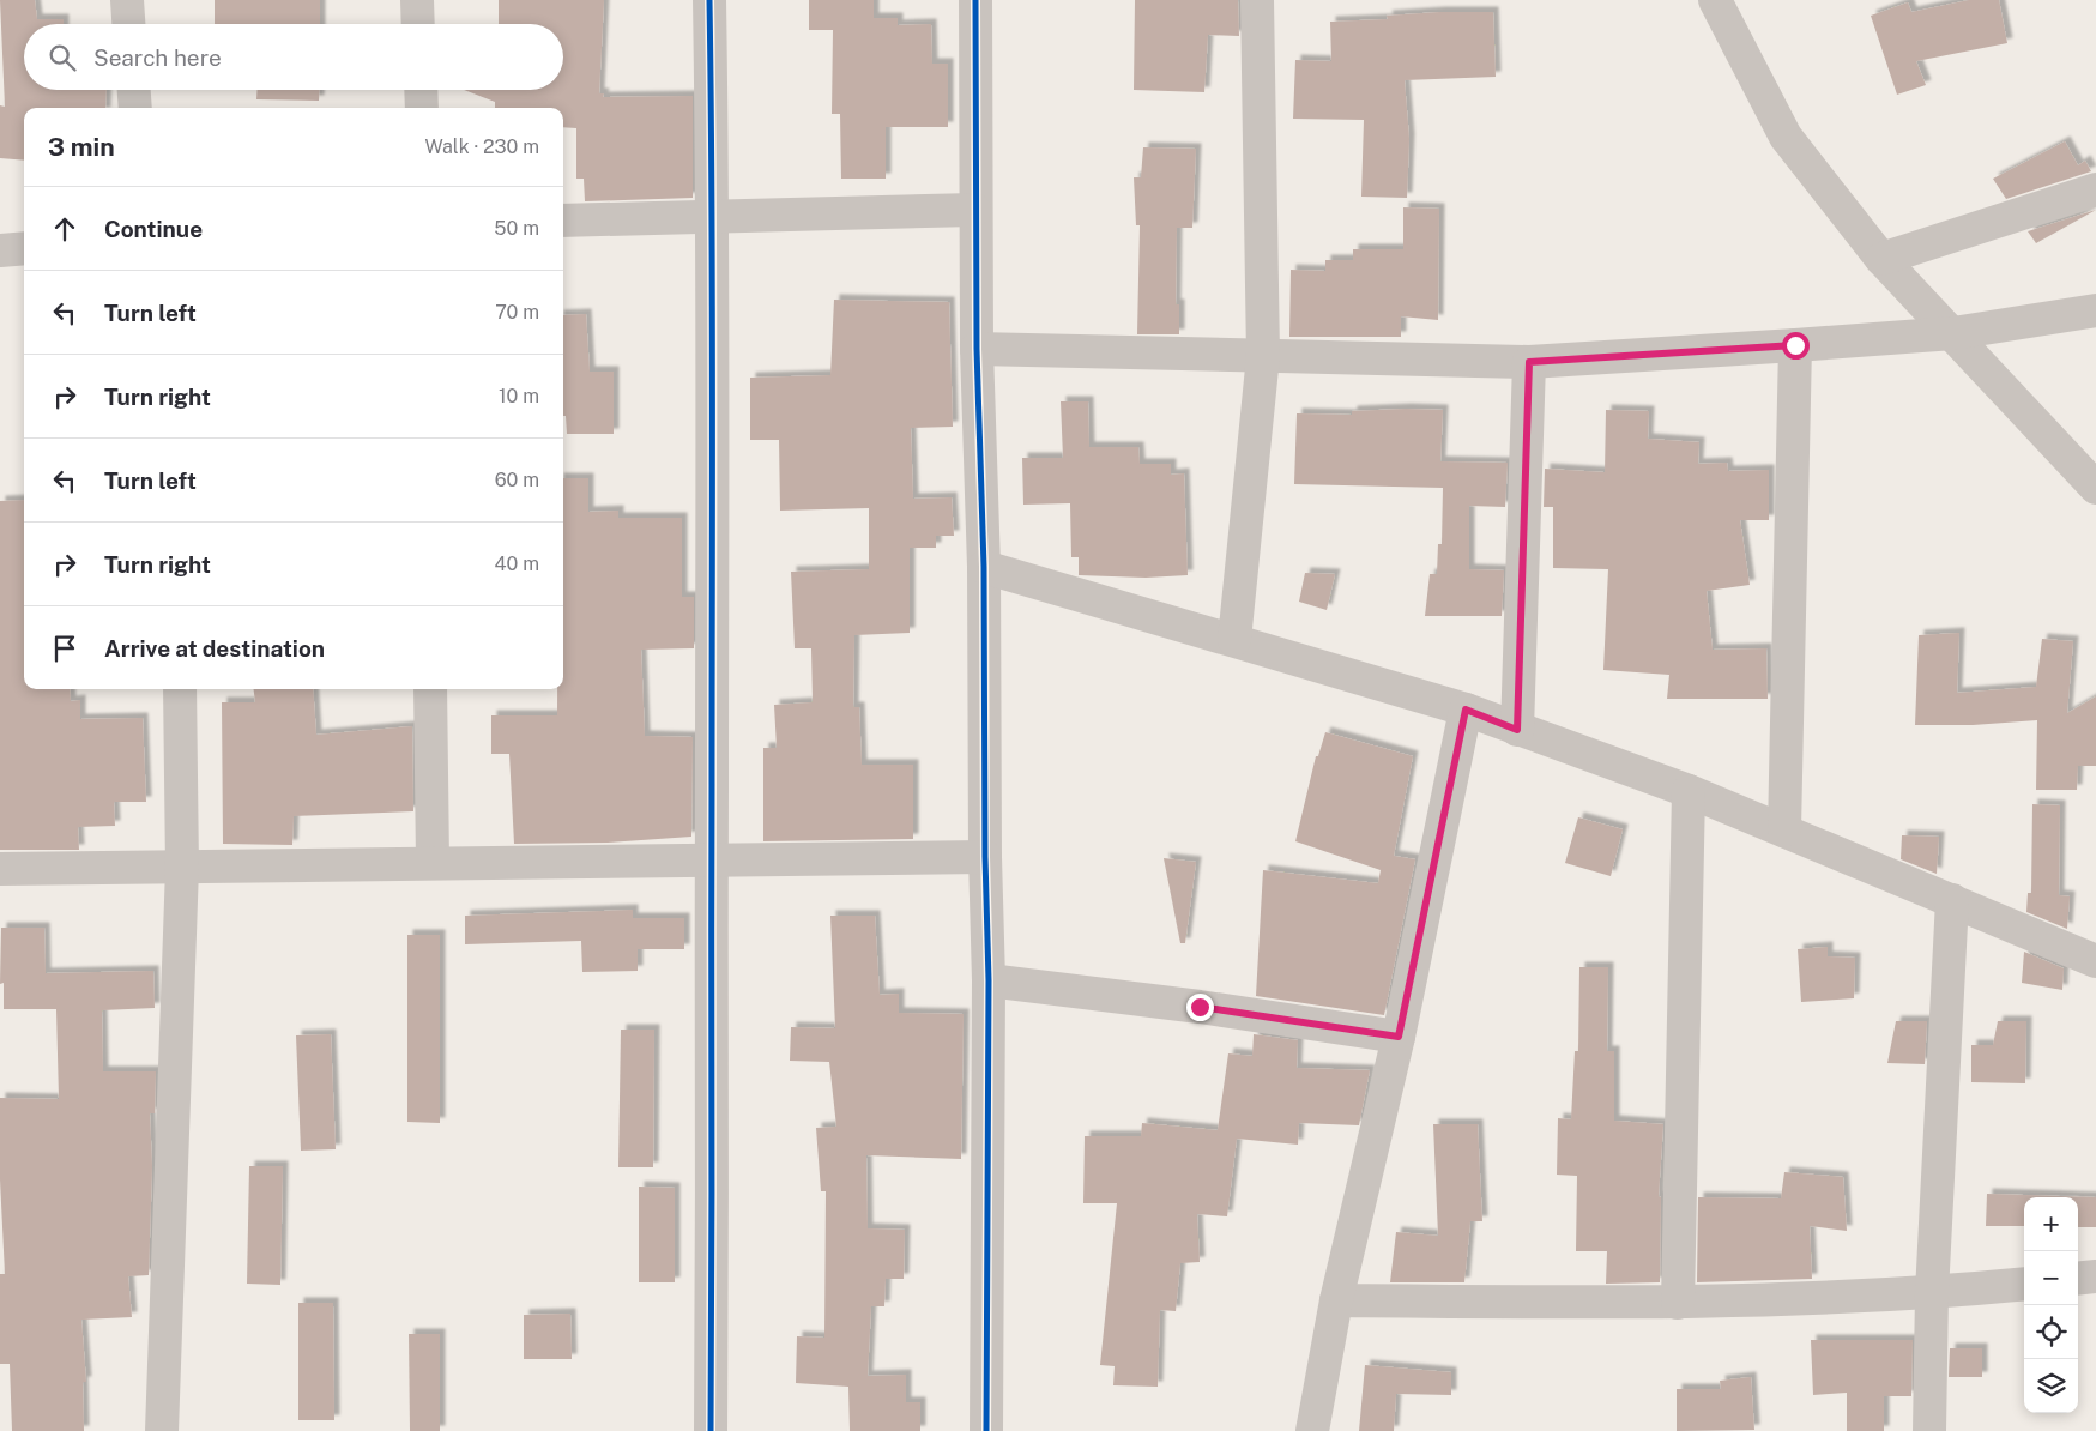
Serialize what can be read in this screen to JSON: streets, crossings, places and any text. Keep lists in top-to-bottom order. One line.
{"page":{"search":"Search here","heading":["3 min","Walk · 230 m"],"list":[["Continue","50 m"],["Turn left","70 m"],["Turn right","10 m"],["Turn left","60 m"],["Turn right","40 m"],"Arrive at destination"],"map_buttons":["+","−"]}}
